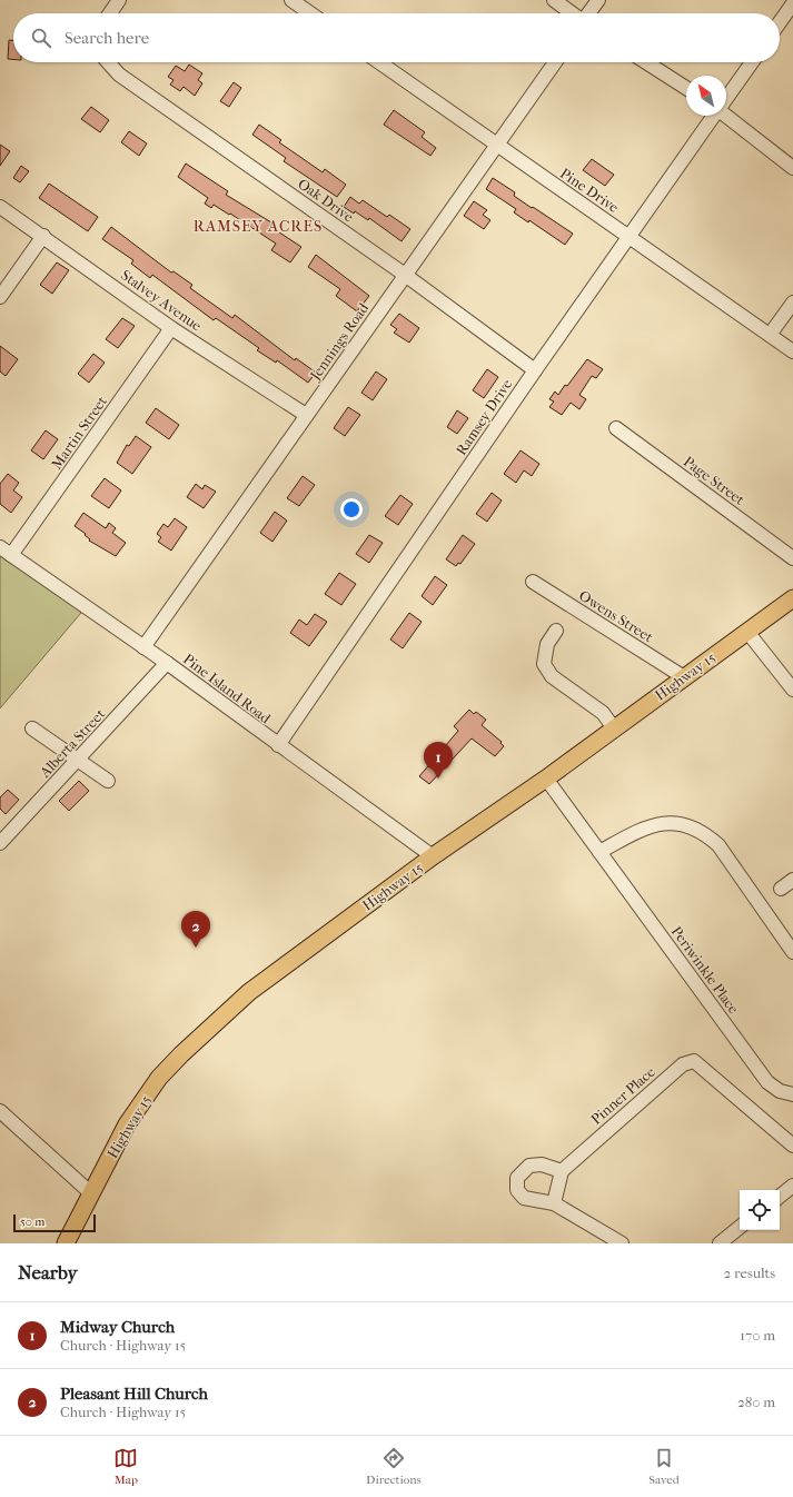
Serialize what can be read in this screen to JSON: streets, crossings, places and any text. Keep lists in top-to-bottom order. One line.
{"streets":{"main road":["Highway 15"],"street":["Pine Drive","Oak Drive","Stalvey Avenue","Jennings Road","Ramsey Drive","Martin Street","Page Street","Owens Street","Pine Island Road","Alberta Street","Periwinkle Place","Pinner Place"]},"crossings":[["Pine Drive","Jennings Road"],["Pine Drive","Ramsey Drive"],["Oak Drive","Jennings Road"],["Oak Drive","Ramsey Drive"],["Stalvey Avenue","Jennings Road"],["Stalvey Avenue","Martin Street"],["Jennings Road","Pine Island Road"],["Ramsey Drive","Pine Island Road"],["Martin Street","Pine Island Road"],["Owens Street","Highway 15"],["Highway 15","Pine Island Road"],["Highway 15","Periwinkle Place"],["Pine Island Road","Alberta Street"]],"districts":["RAMSEY ACRES"],"scale_bar":"50 m","north":"top left","page":{"search":"Search here","pins":["1","2"],"scale":"50 m","heading":["Nearby","2 results"],"list":[{"mark":"1","name":"Midway Church","note":"Church · Highway 15","value":"170 m"},{"mark":"2","name":"Pleasant Hill Church","note":"Church · Highway 15","value":"280 m"}],"nav":["Map","Directions","Saved"]}}
